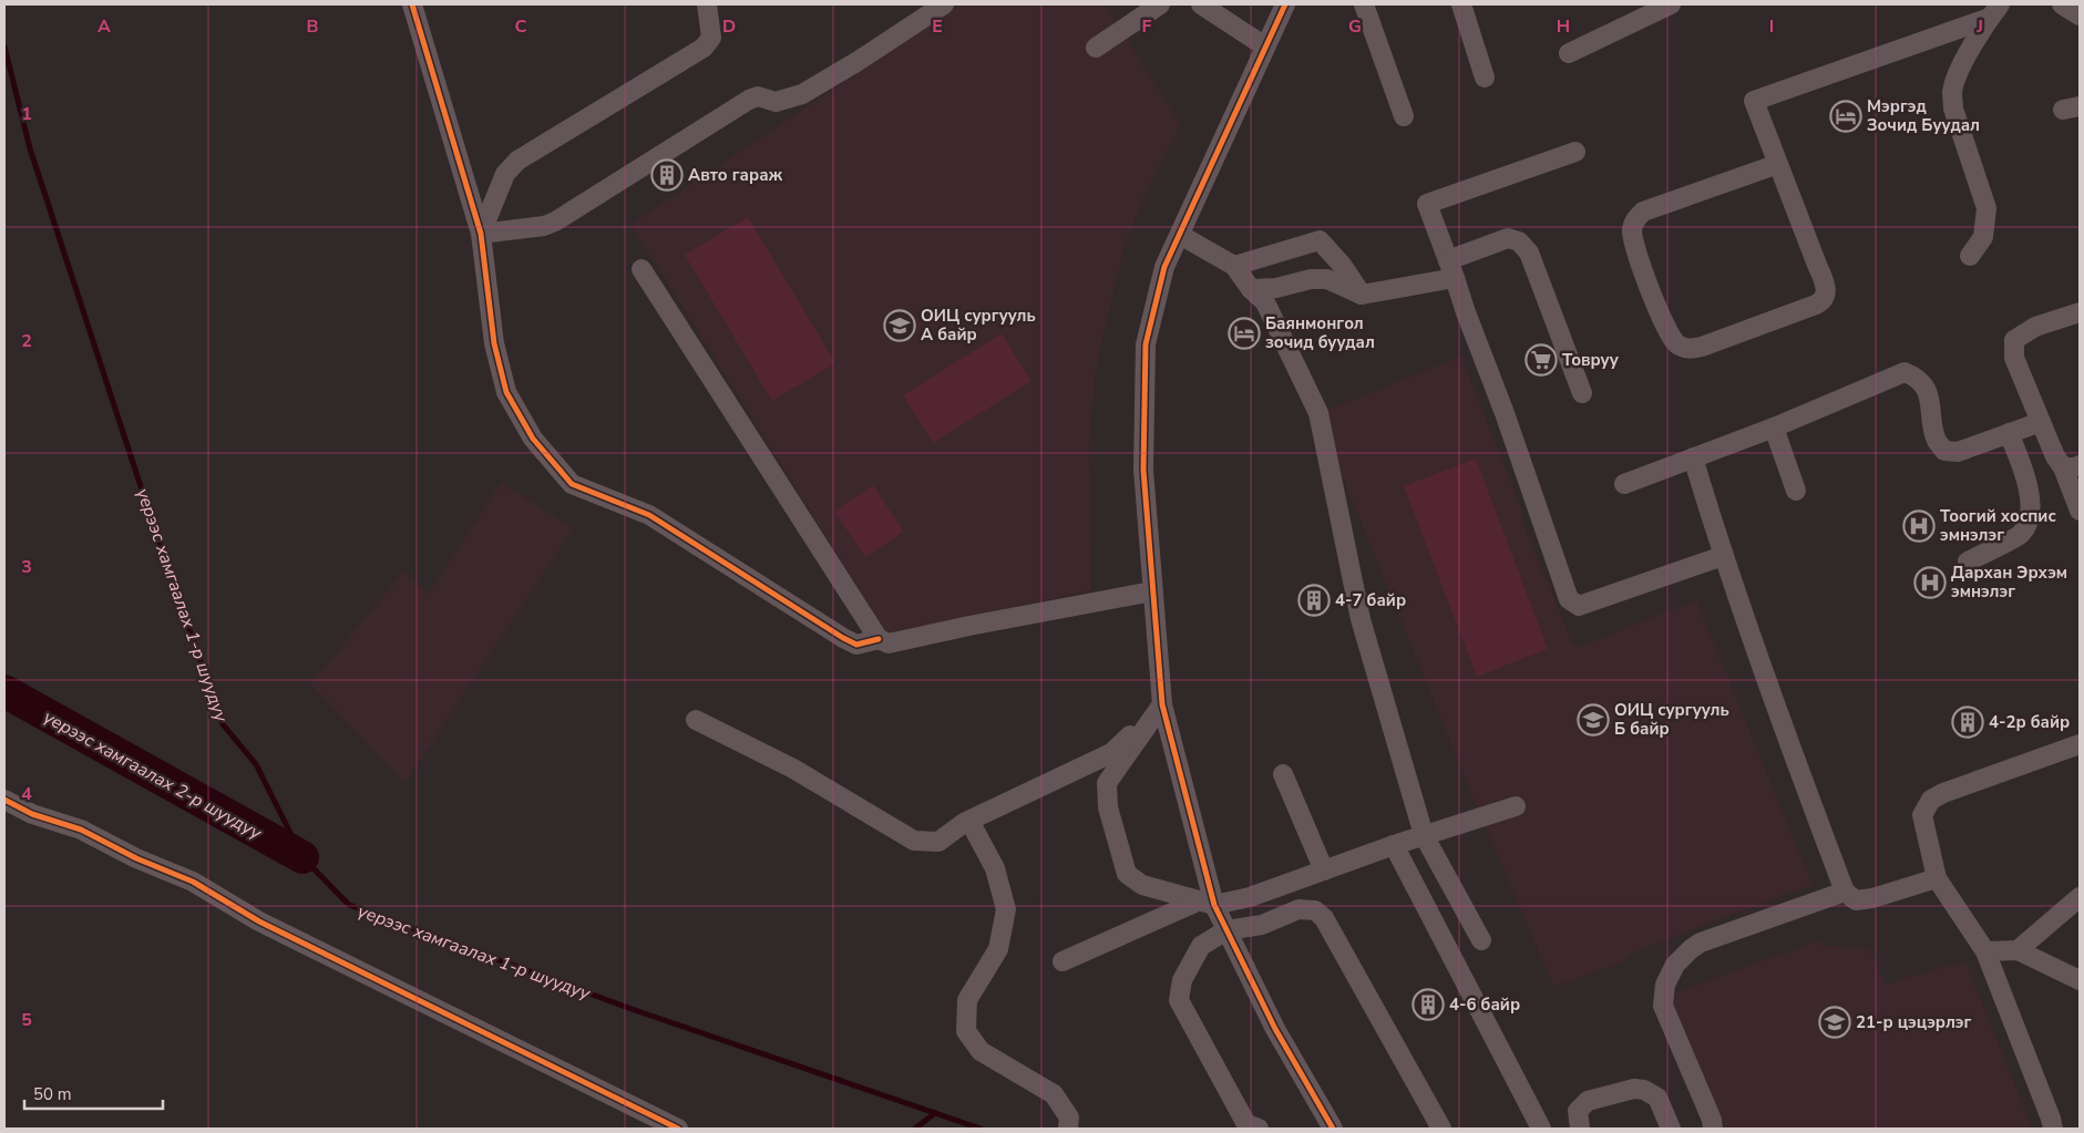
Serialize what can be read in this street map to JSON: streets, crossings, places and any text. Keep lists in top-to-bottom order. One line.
{"water":["үерээс хамгаалах 1-р шуудуу","үерээс хамгаалах 2-р шуудуу"],"places":{"hotel":["Мэргэд Зочид Буудал","Баянмонгол зочид буудал"],"building":["Авто гараж","4-7 байр","4-2р байр","4-6 байр"],"school or university":["ОИЦ сургууль А байр","ОИЦ сургууль Б байр","21-р цэцэрлэг"],"supermarket":["Товруу"],"hospital":["Тоогий хоспис эмнэлэг","Дархан Эрхэм эмнэлэг"]},"scale_bar":"50 m","grid":{"columns":["A","B","C","D","E","F","G","H","I","J"],"rows":["1","2","3","4","5"]}}
